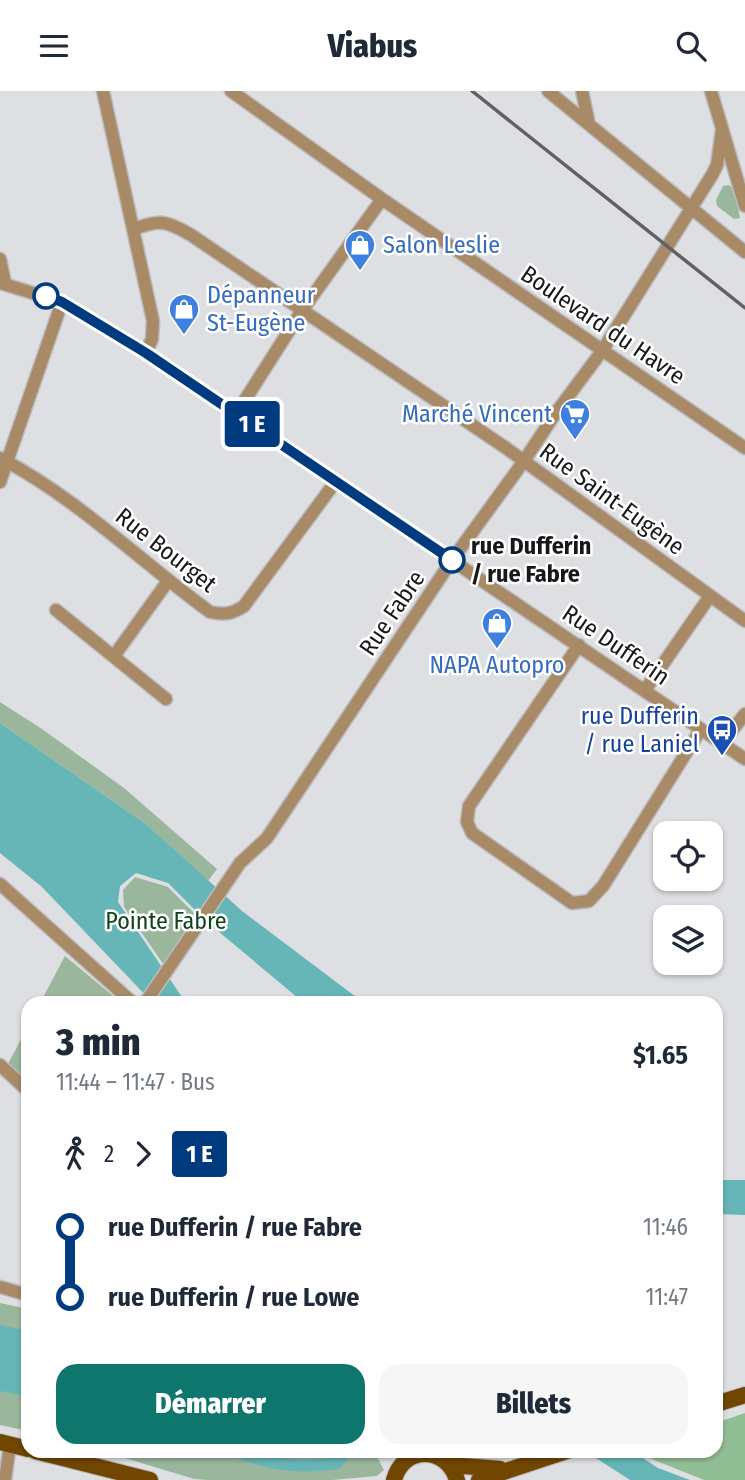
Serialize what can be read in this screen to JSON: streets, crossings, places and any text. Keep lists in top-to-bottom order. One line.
{"streets":{"street":["Boulevard du Havre","Rue Saint-Eugène","Rue Bourget","Rue Fabre","Rue Dufferin"]},"crossings":[["Boulevard du Havre","Rue Fabre"],["Rue Saint-Eugène","Rue Fabre"],["Rue Bourget","Rue Dufferin"],["Rue Fabre","Rue Dufferin"]],"parks":["Pointe Fabre"],"places":{"shop":["Salon Leslie","Dépanneur St-Eugène","NAPA Autopro"],"supermarket":["Marché Vincent"],"other":["rue Dufferin / rue Fabre"],"bus stop":["rue Dufferin / rue Laniel"]},"page":{"header":"Viabus","on_map":"1 E","heading":["3 min","11:44 – 11:47 · Bus","$1.65"],"legs":["2","1 E"],"list":[{"name":"rue Dufferin / rue Fabre","value":"11:46"},{"name":"rue Dufferin / rue Lowe","value":"11:47"}],"buttons":["Démarrer","Billets"]}}
